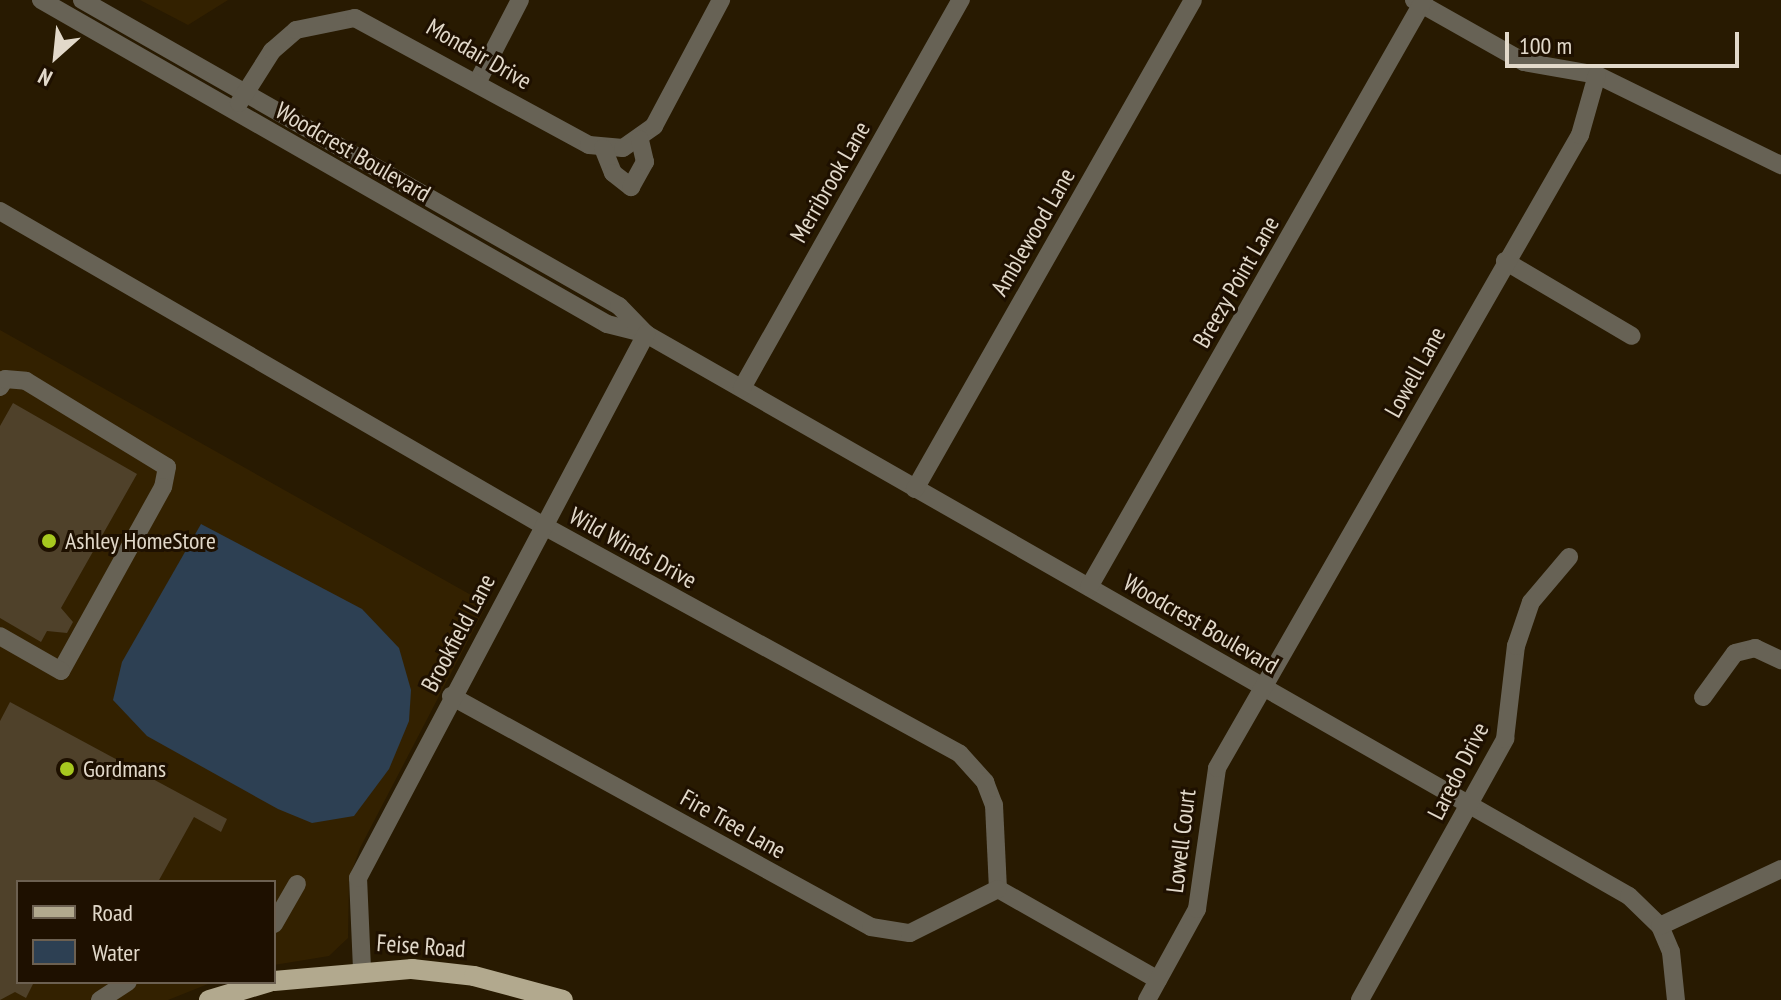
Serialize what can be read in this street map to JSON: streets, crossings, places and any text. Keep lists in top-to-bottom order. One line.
{"streets":{"main road":["Feise Road"],"street":["Mondair Drive","Woodcrest Boulevard","Merribrook Lane","Amblewood Lane","Breezy Point Lane","Lowell Lane","Wild Winds Drive","Brookfield Lane","Laredo Drive","Fire Tree Lane","Lowell Court"]},"crossings":[["Mondair Drive","Woodcrest Boulevard"],["Woodcrest Boulevard","Merribrook Lane"],["Woodcrest Boulevard","Amblewood Lane"],["Woodcrest Boulevard","Breezy Point Lane"],["Woodcrest Boulevard","Lowell Lane"],["Woodcrest Boulevard","Brookfield Lane"],["Woodcrest Boulevard","Laredo Drive"],["Woodcrest Boulevard","Lowell Court"],["Lowell Lane","Lowell Court"],["Wild Winds Drive","Brookfield Lane"],["Wild Winds Drive","Fire Tree Lane"],["Brookfield Lane","Fire Tree Lane"],["Brookfield Lane","Feise Road"]],"places":["Ashley HomeStore","Gordmans"],"legend":["Road","Water"],"scale_bar":"100 m","north":"bottom left"}
